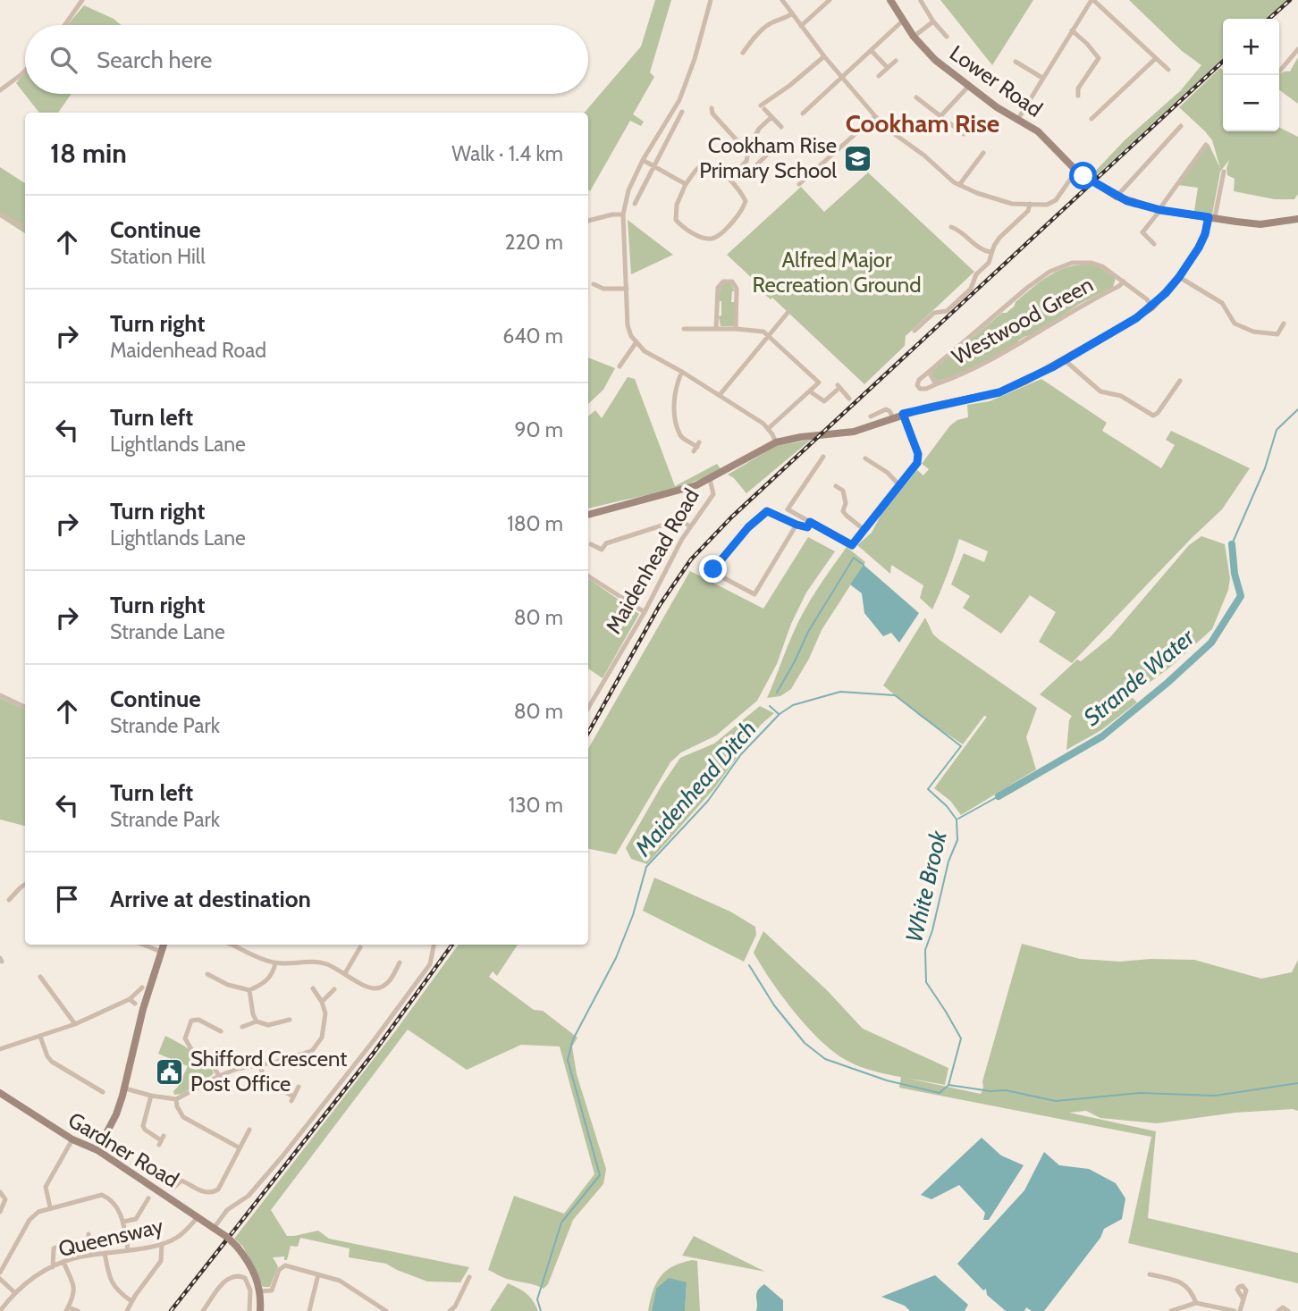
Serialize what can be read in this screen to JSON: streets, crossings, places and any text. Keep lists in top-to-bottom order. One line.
{"streets":{"main road":["Lower Road","Maidenhead Road","Gardner Road"],"street":["Westwood Green","Queensway"]},"crossings":[["Lower Road","Maidenhead Road"],["Westwood Green","Maidenhead Road"],["Gardner Road","Queensway"]],"districts":["Cookham Rise"],"water":["Strande Water","Maidenhead Ditch","White Brook"],"parks":["Alfred Major Recreation Ground"],"places":{"school or university":["Cookham Rise Primary School"],"public building":["Shifford Crescent Post Office"]},"page":{"map_buttons":["+","−"],"search":"Search here","heading":["18 min","Walk · 1.4 km"],"list":[["Continue","Station Hill","220 m"],["Turn right","Maidenhead Road","640 m"],["Turn left","Lightlands Lane","90 m"],["Turn right","Lightlands Lane","180 m"],["Turn right","Strande Lane","80 m"],["Continue","Strande Park","80 m"],["Turn left","Strande Park","130 m"],"Arrive at destination"]}}
